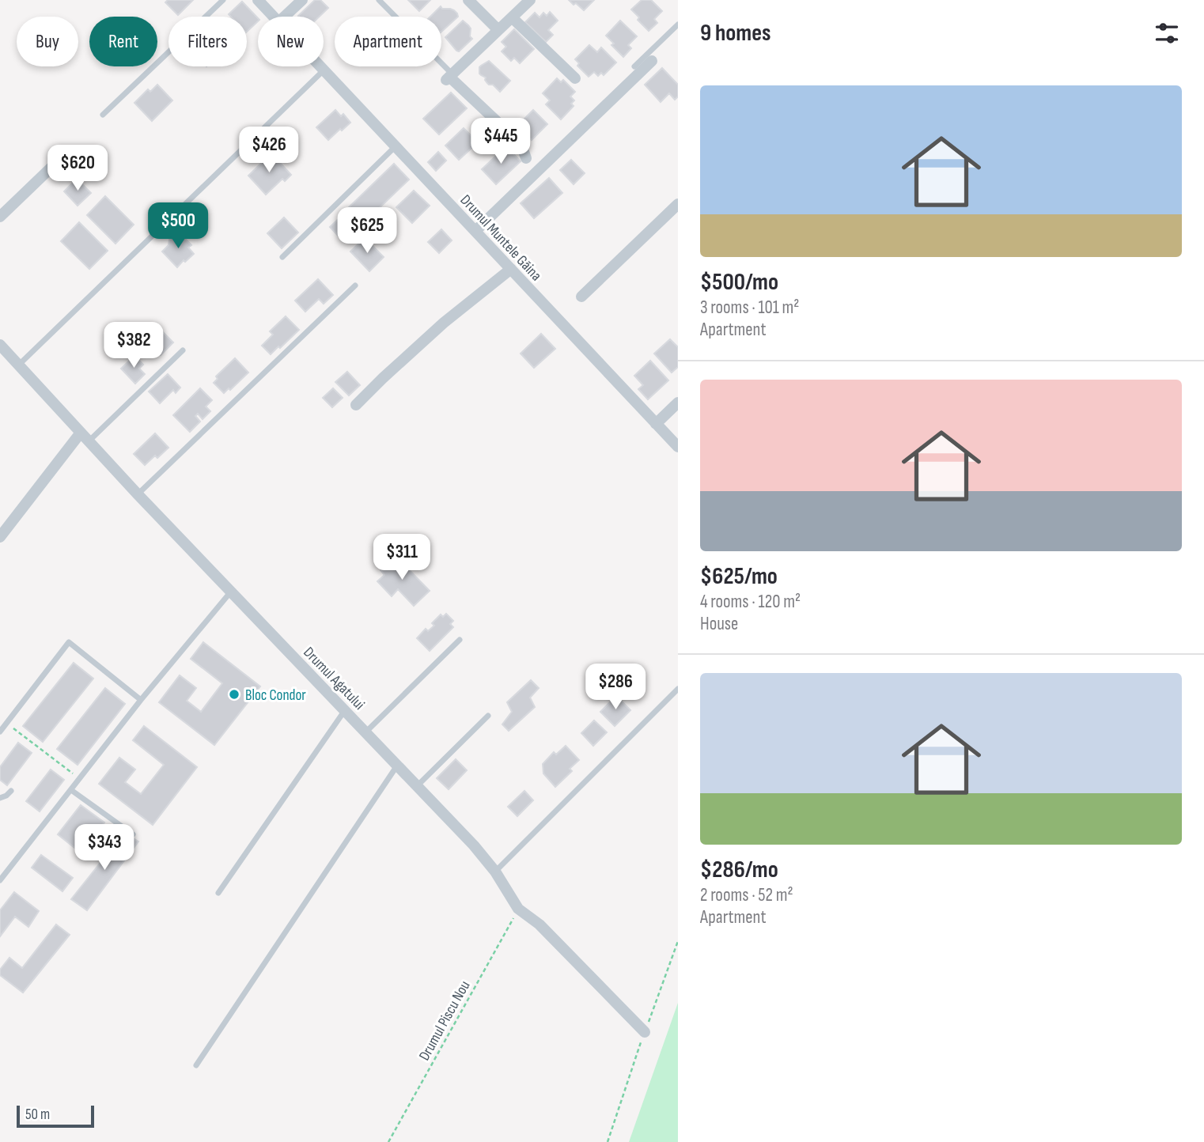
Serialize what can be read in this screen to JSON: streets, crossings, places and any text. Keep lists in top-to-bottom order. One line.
{"streets":{"street":["Drumul Muntele Găina","Drumul Agatului"],"path":["Drumul Piscu Nou"]},"crossings":[["Drumul Agatului","Drumul Piscu Nou"]],"places":["Bloc Condor"],"scale_bar":"50 m","page":{"heading":"9 homes","chip":["Buy","Rent","Filters","New","Apartment"],"list":[{"name":"$500/mo","note":"3 rooms · 101 m² · Apartment"},{"name":"$625/mo","note":"4 rooms · 120 m² · House"},{"name":"$286/mo","note":"2 rooms · 52 m² · Apartment"}],"price":["$445","$426","$620","$500","$625","$382","$311","$286","$343"],"scale":"50 m"}}
